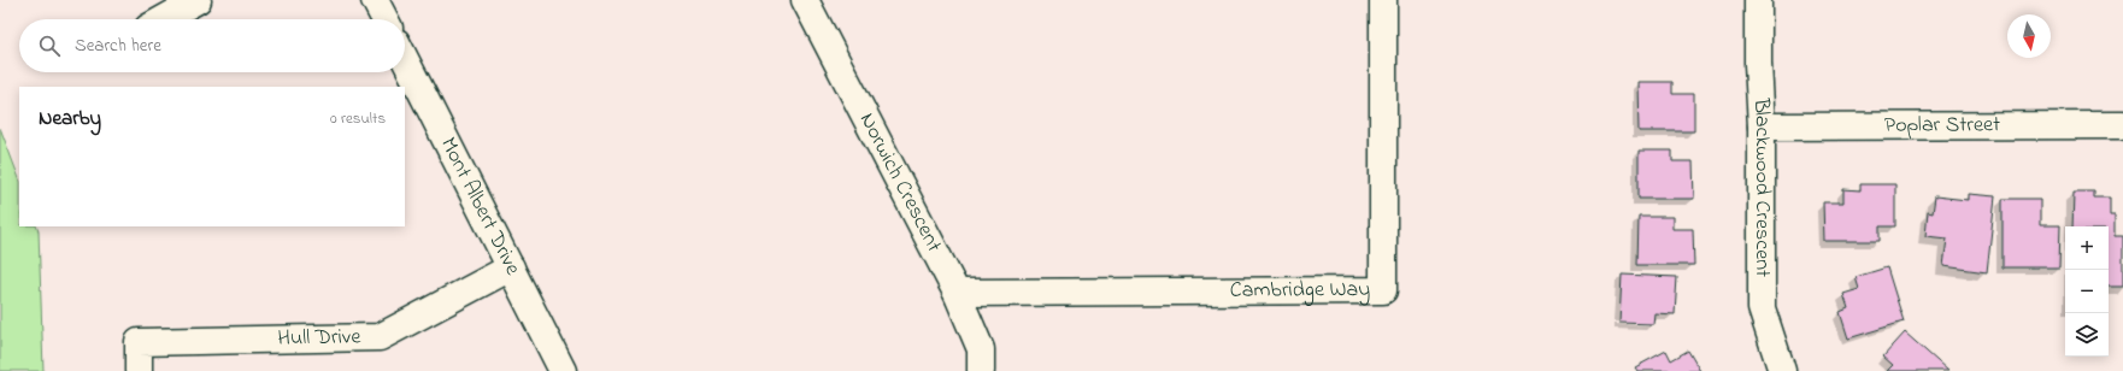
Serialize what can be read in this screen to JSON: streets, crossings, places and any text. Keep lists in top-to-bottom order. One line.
{"streets":{"street":["Poplar Street","Norwich Crescent","Blackwood Crescent","Mont Albert Drive","Cambridge Way","Hull Drive"]},"crossings":[["Poplar Street","Blackwood Crescent"],["Norwich Crescent","Cambridge Way"],["Mont Albert Drive","Hull Drive"]],"north":"bottom","page":{"search":"Search here","heading":["Nearby","0 results"],"map_buttons":["+","−"]}}
